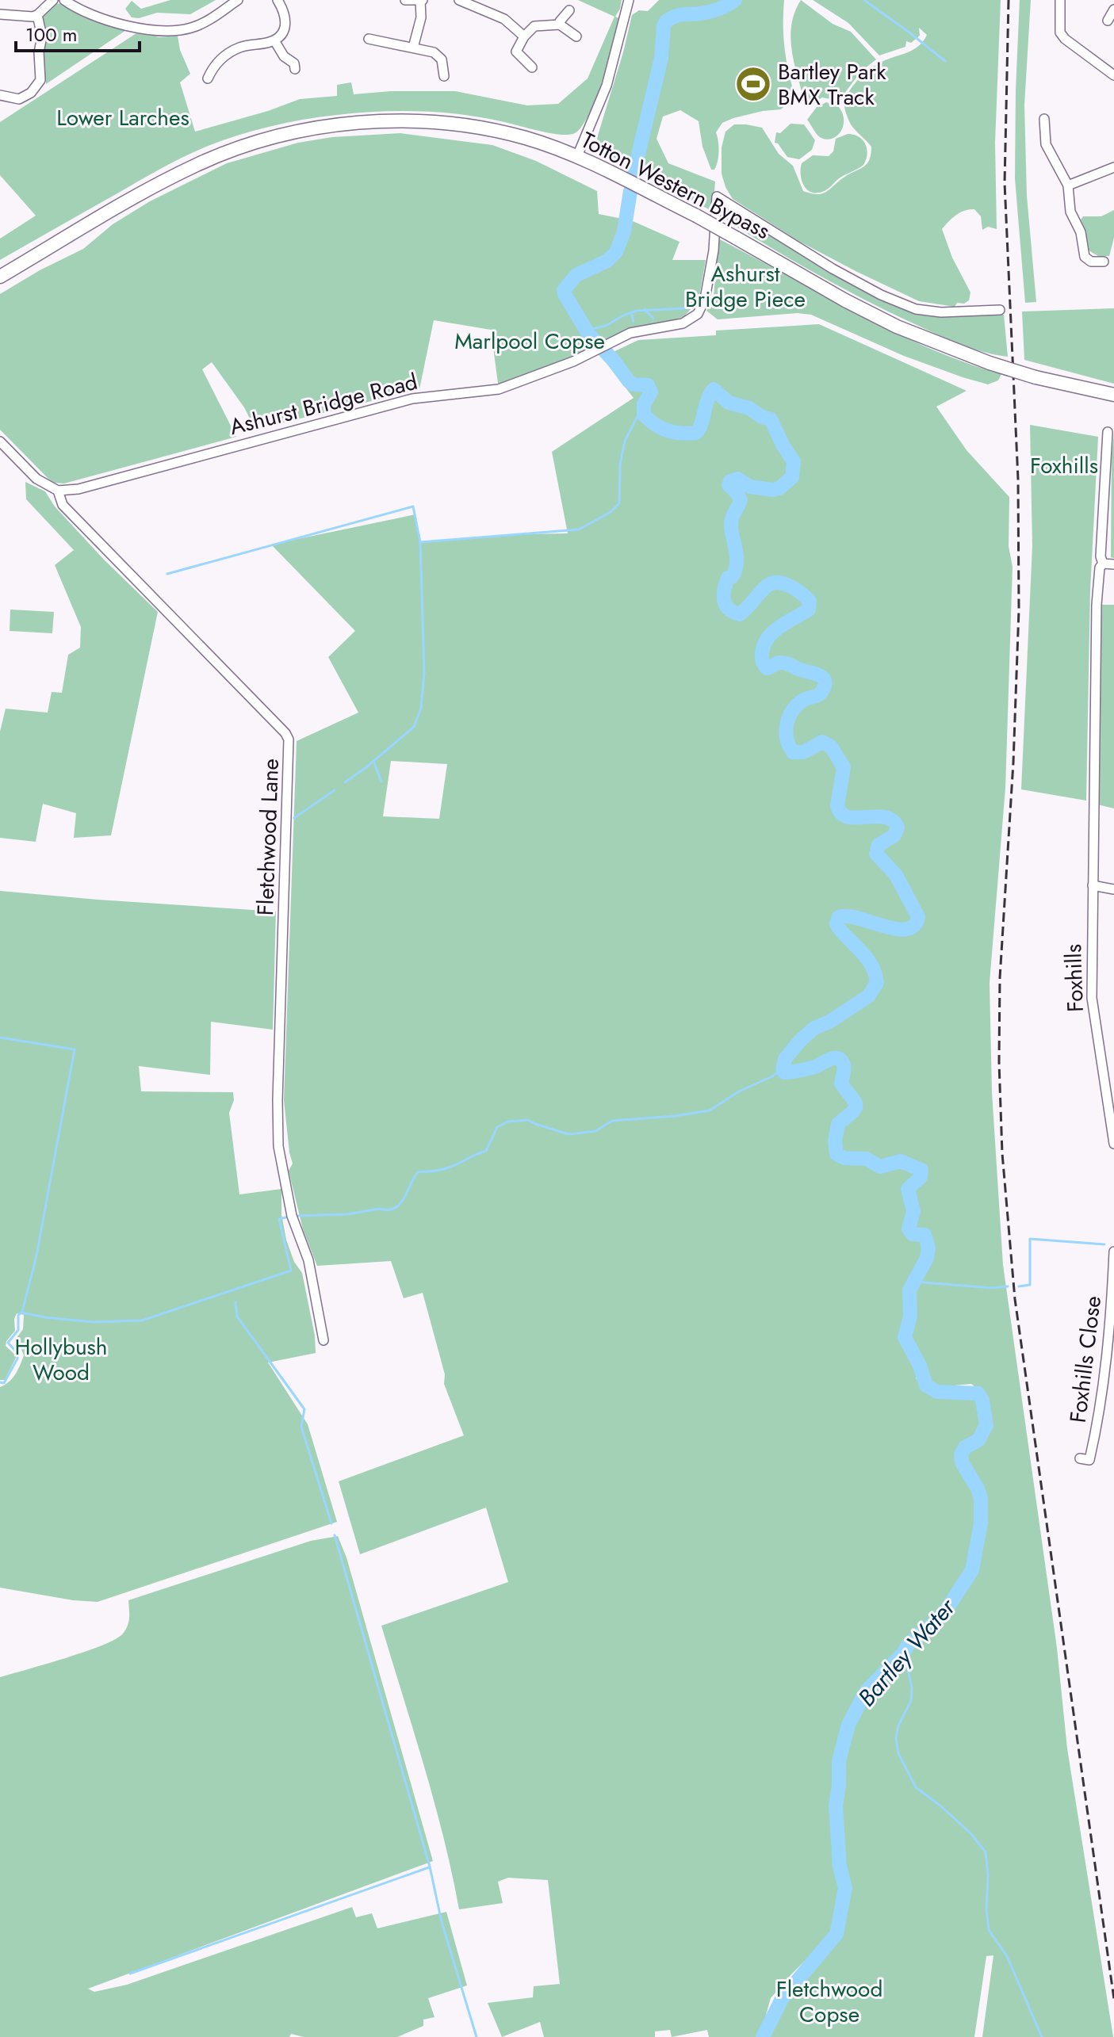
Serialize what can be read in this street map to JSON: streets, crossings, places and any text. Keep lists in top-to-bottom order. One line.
{"streets":{"main road":["Totton Western Bypass"],"street":["Ashurst Bridge Road","Fletchwood Lane","Foxhills","Foxhills Close"]},"crossings":[["Ashurst Bridge Road","Fletchwood Lane"]],"water":["Bartley Water"],"parks":["Lower Larches","Ashurst Bridge Piece","Marlpool Copse","Foxhills","Hollybush Wood","Fletchwood Copse"],"places":{"sports":["Bartley Park BMX Track"]},"scale_bar":"100 m"}
